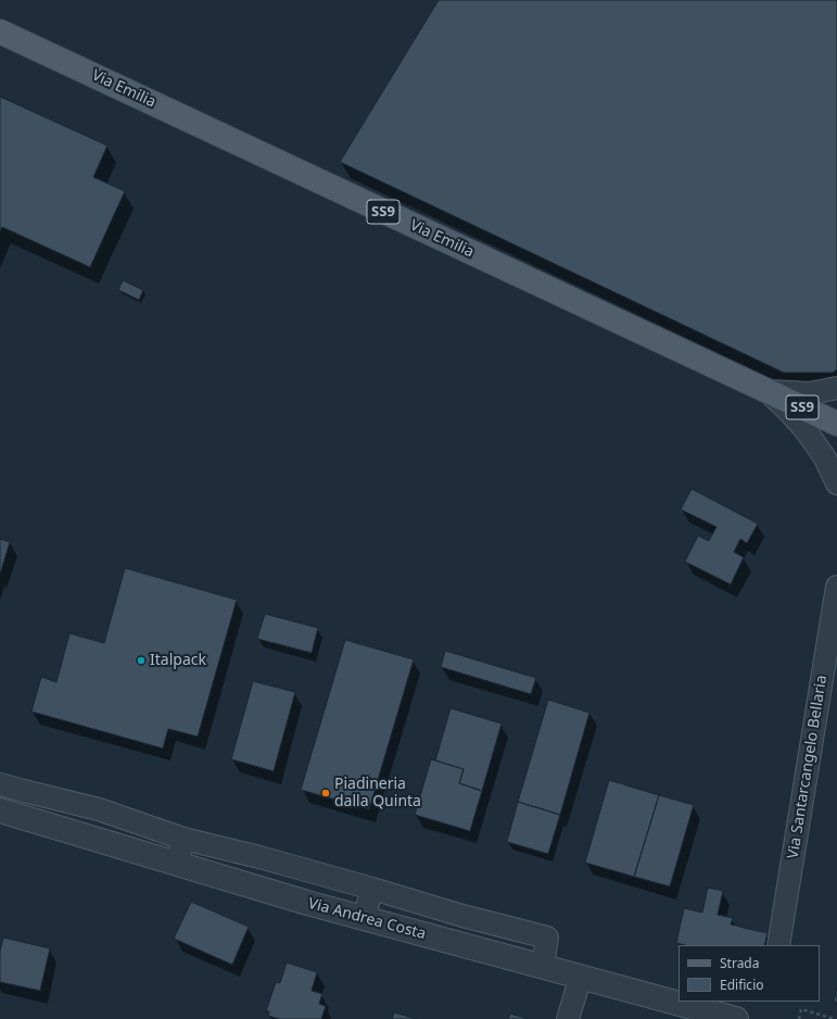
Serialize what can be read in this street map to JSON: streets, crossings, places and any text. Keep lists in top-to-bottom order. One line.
{"streets":{"main road":["Via Emilia","SS9"],"street":["Via Santarcangelo Bellaria","Via Andrea Costa"]},"places":["Italpack","Piadineria dalla Quinta"],"legend":["Strada","Edificio"]}
